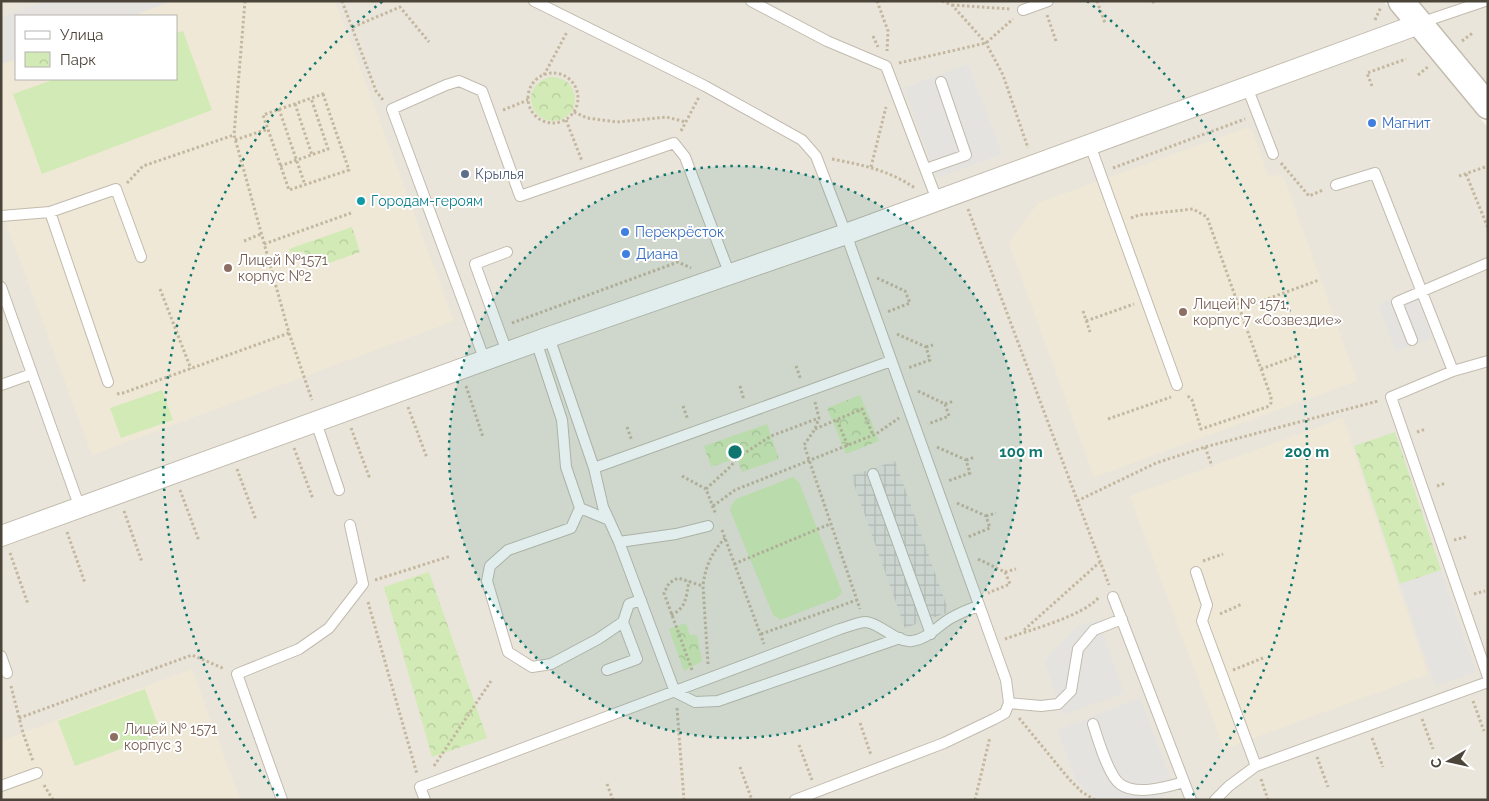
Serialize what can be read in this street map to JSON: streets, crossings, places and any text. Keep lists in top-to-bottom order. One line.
{"places":["Магнит","Крылья","Городам-героям","Перекрёсток","Диана","Лицей №1571 корпус №2","Лицей № 1571, корпус 7 «Созвездие»","Лицей № 1571 корпус 3"],"legend":["Улица","Парк"],"north":"left","rings":["100 m","200 m"]}
